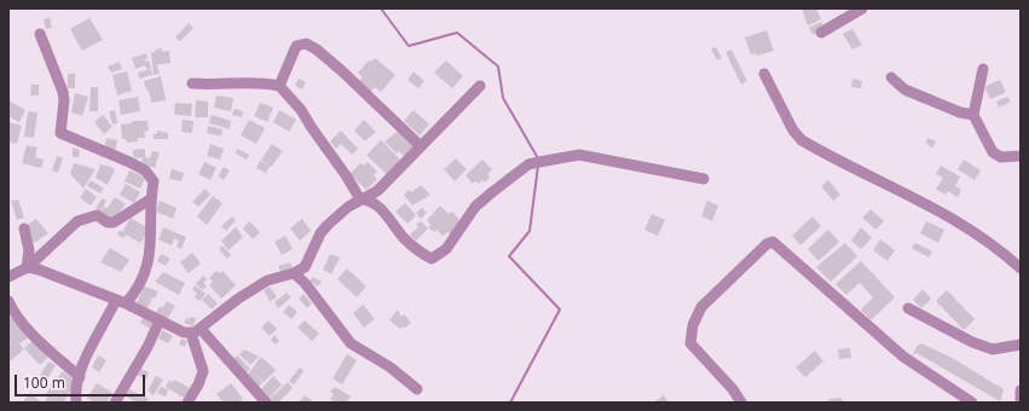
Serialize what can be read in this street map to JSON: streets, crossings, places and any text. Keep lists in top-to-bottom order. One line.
{"scale_bar":"100 m"}
